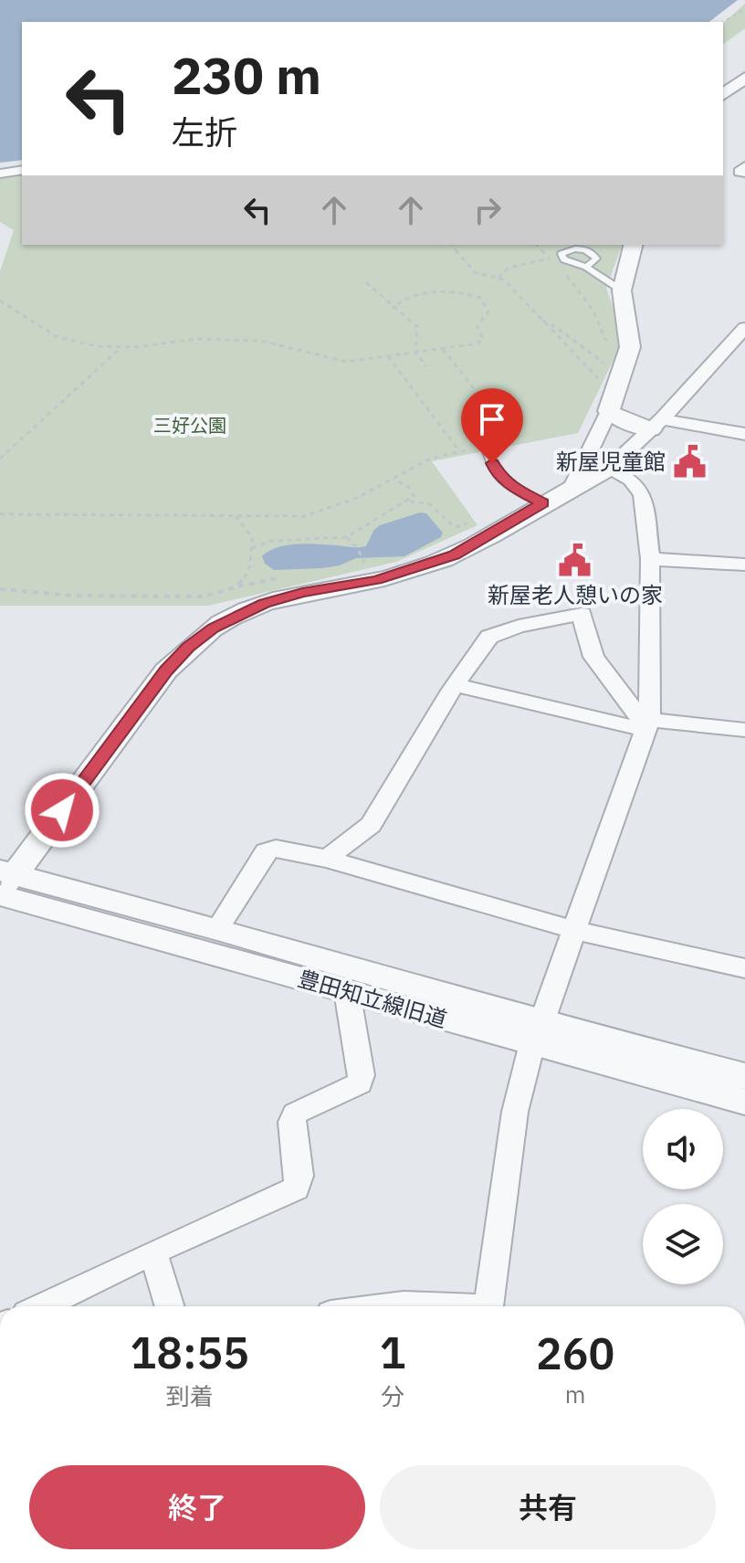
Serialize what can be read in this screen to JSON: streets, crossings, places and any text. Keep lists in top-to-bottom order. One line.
{"streets":{"street":["豊田知立線旧道"]},"parks":["三好公園"],"places":{"public building":["新屋児童館","新屋老人憩いの家"]},"page":{"turn":["230 m","左折"],"eta":["18:55","到着","1","分","260","m"],"buttons":["終了","共有"]}}
